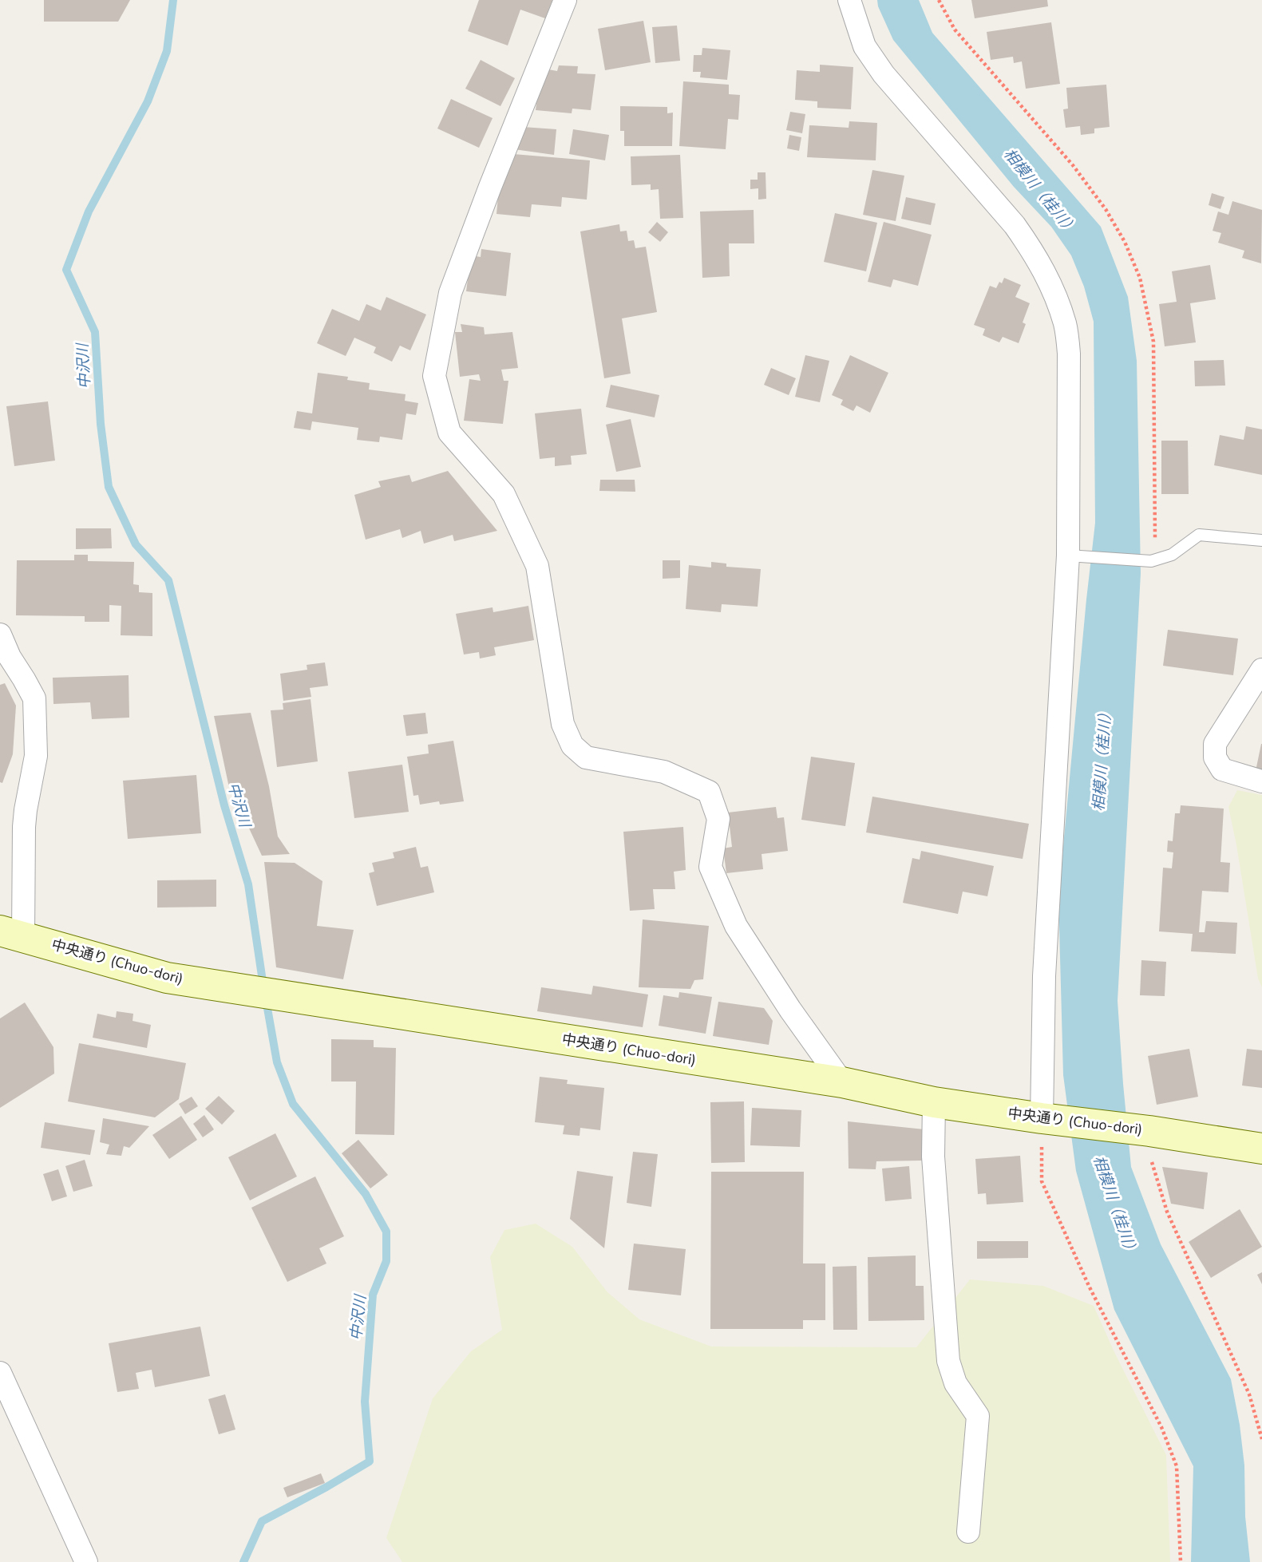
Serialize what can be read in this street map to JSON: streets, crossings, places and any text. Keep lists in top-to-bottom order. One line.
{"streets":{"street":["中央通り (Chuo-dori)"]},"water":["相模川（桂川）","中沢川"]}
